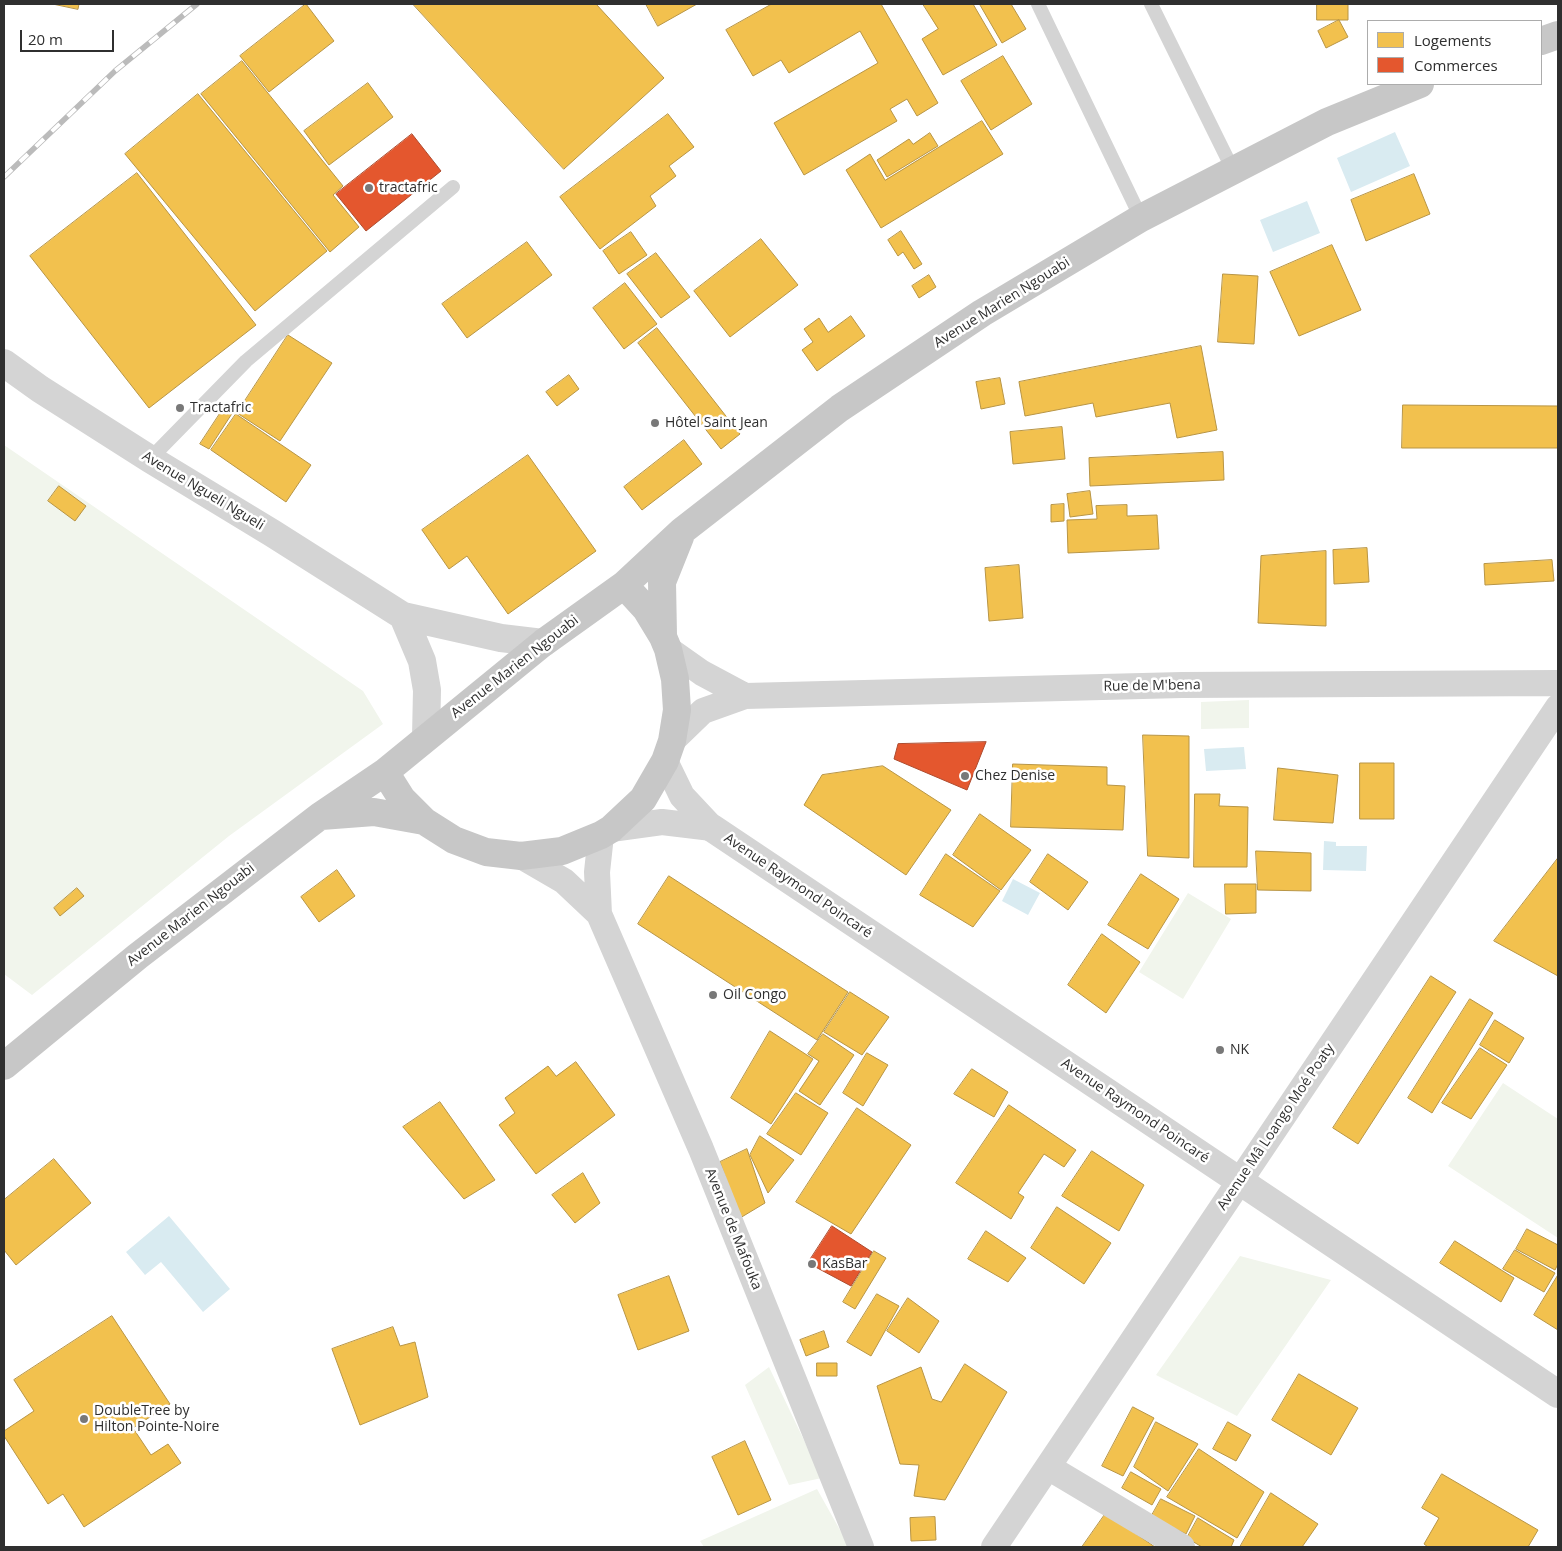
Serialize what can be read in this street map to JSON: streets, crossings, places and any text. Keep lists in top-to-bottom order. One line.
{"streets":{"main road":["Avenue Marien Ngouabi"],"street":["Avenue Ngueli Ngueli","Rue de M'bena","Avenue Raymond Poincaré","Avenue Mâ Loango Moé Poaty","Avenue de Mafouka"]},"crossings":[["Avenue Raymond Poincaré","Avenue Mâ Loango Moé Poaty"]],"places":["tractafric","Tractafric","Hôtel Saint Jean","Chez Denise","Oil Congo","NK","KasBar","DoubleTree by Hilton Pointe-Noire"],"legend":["Logements","Commerces"],"scale_bar":"20 m"}
